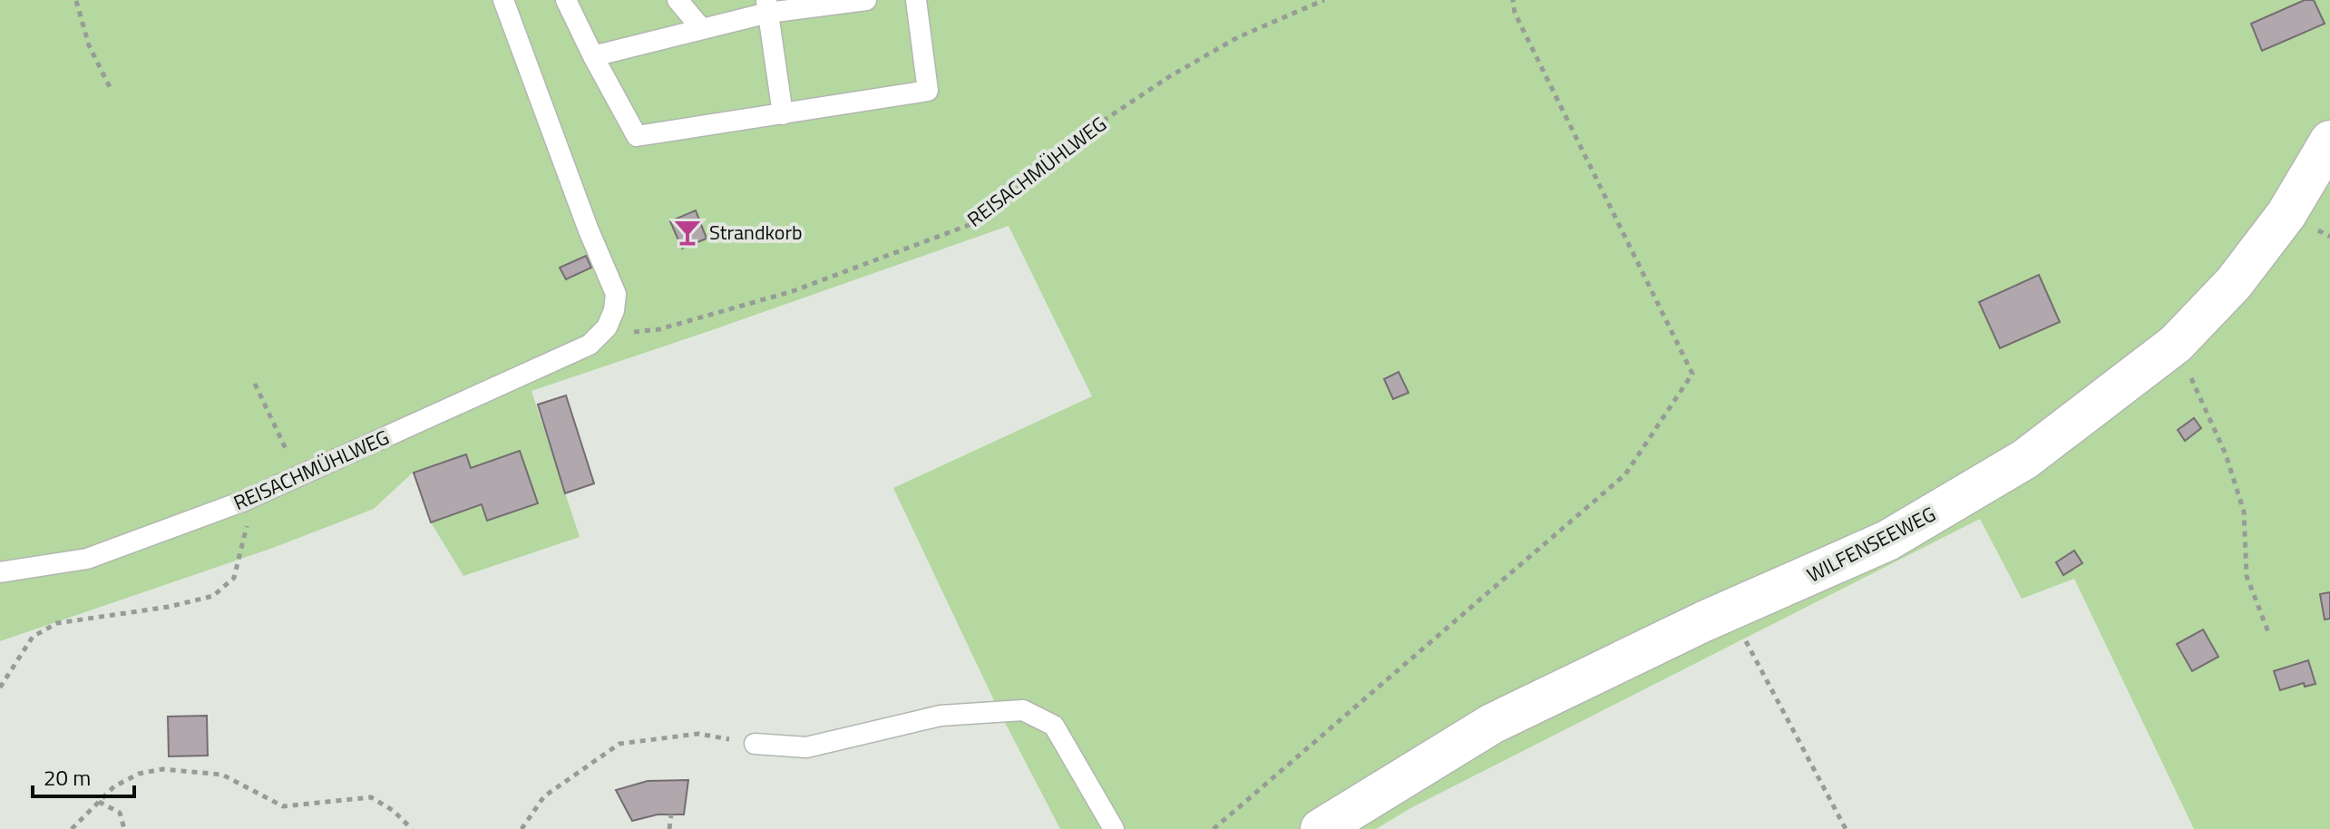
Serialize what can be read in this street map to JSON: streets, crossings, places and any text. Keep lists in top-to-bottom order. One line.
{"streets":{"street":["WILFENSEEWEG"],"lane":["REISACHMÜHLWEG"]},"places":{"bar":["Strandkorb"]},"scale_bar":"20 m"}
